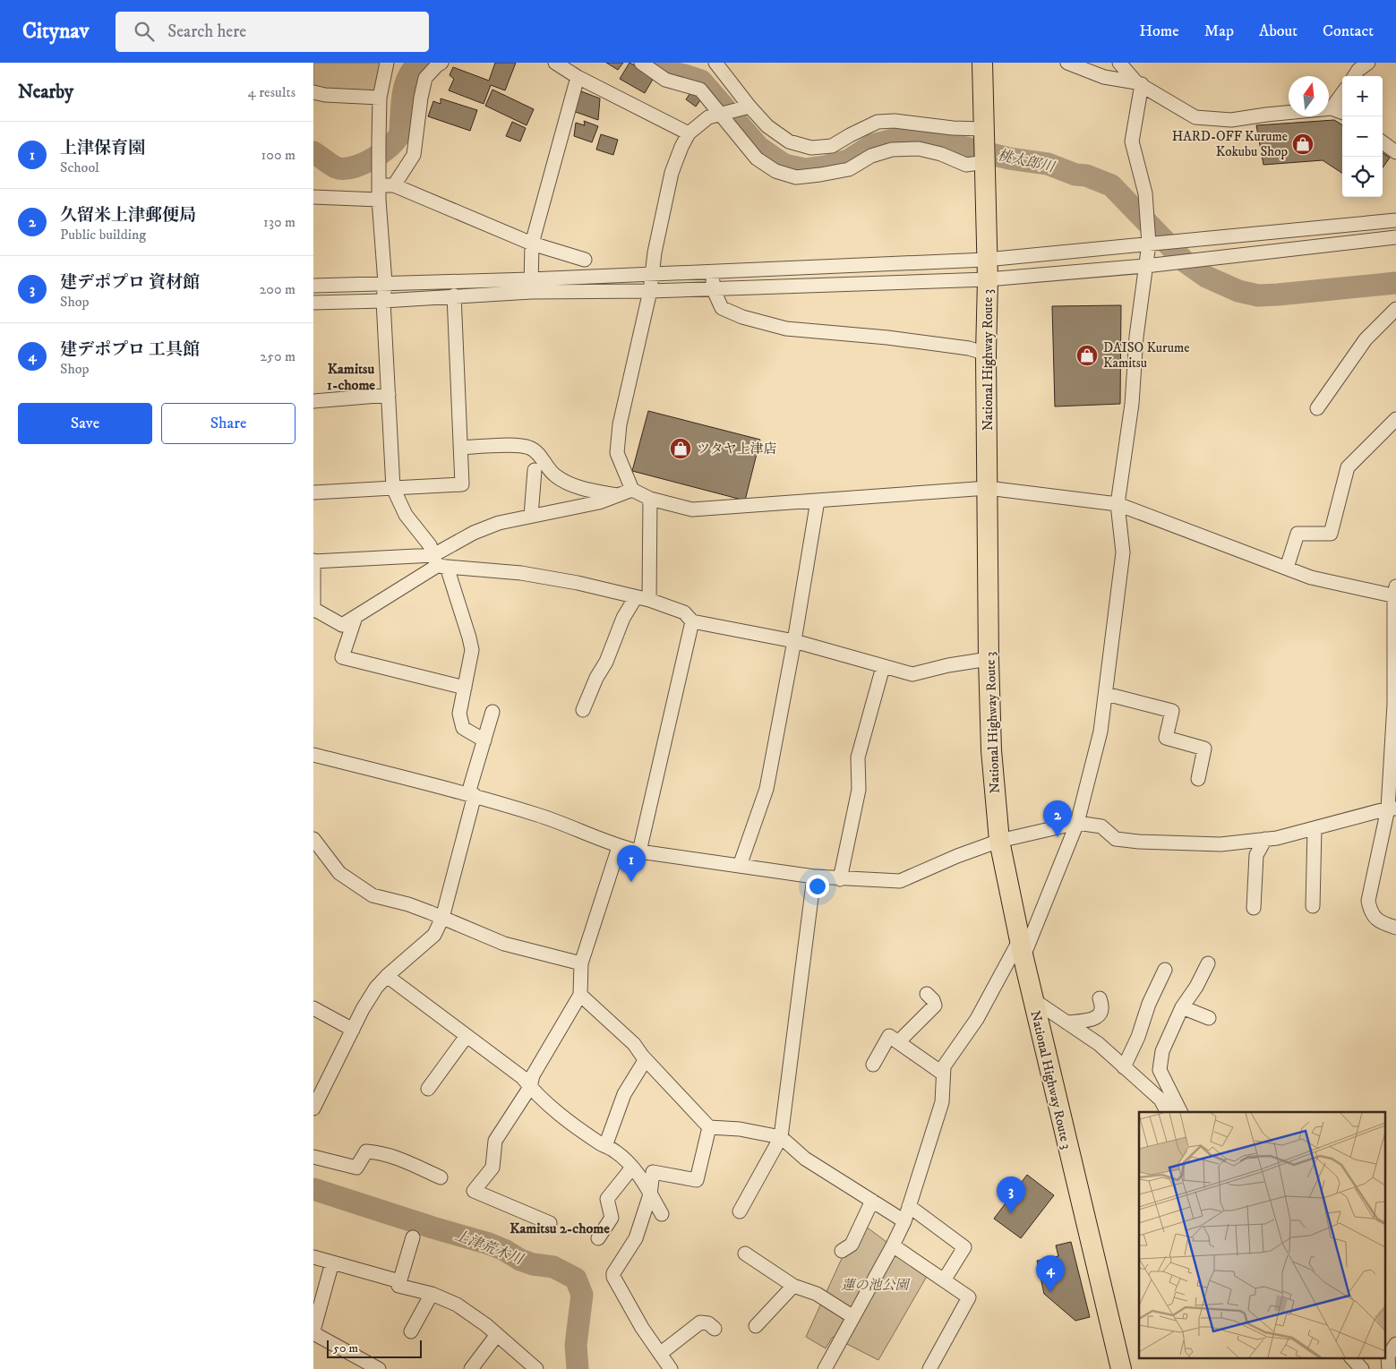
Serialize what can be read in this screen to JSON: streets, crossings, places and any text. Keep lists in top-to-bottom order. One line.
{"streets":{"highway":["National Highway Route 3"]},"districts":["Kamitsu 1-chome","Kamitsu 2-chome"],"water":["桃太郎川","上津荒木川"],"parks":["蓮の池公園"],"places":{"shop":["HARD-OFF Kurume Kokubu Shop","DAISO Kurume Kamitsu","ツタヤ上津店"]},"scale_bar":"50 m","north":"top","page":{"header":"Citynav","search":"Search here","nav":["Home","Map","About","Contact"],"heading":["Nearby","4 results"],"map_buttons":["+","−"],"list":[{"mark":"1","name":"上津保育園","note":"School","value":"100 m"},{"mark":"2","name":"久留米上津郵便局","note":"Public building","value":"130 m"},{"mark":"3","name":"建デポプロ 資材館","note":"Shop","value":"200 m"},{"mark":"4","name":"建デポプロ 工具館","note":"Shop","value":"250 m"}],"buttons":["Save","Share"],"pins":["2","1","3","4"],"scale":"50 m"}}
